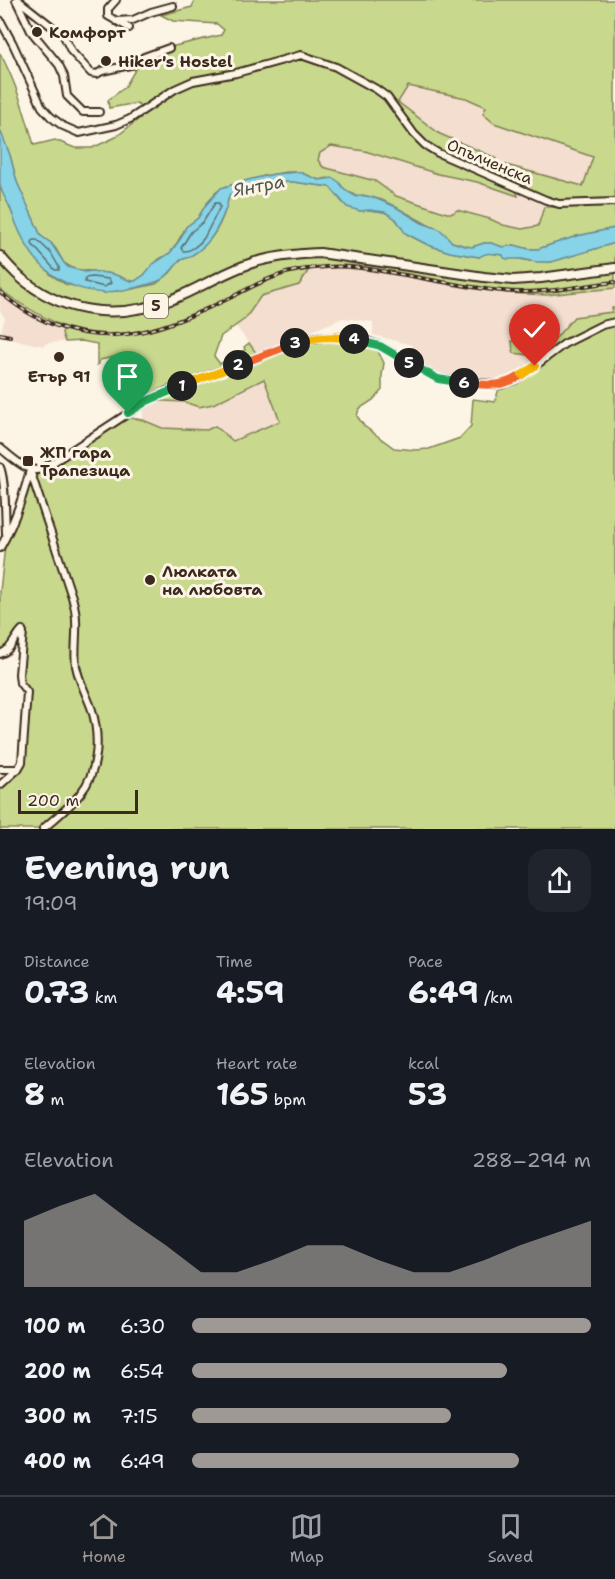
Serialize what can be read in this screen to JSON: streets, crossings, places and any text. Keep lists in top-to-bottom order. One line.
{"streets":{"main road":["5"],"street":["Опълченска"]},"water":["Янтра"],"places":{"other":["Комфорт","Hiker's Hostel","Етър 91","Люлката на любовта"],"transit":["ЖП гара Трапезица"]},"scale_bar":"200 m","page":{"pins":["4","3","5","2","6","1"],"scale":"200 m","heading":["Evening run","19:09"],"stats":[["Distance","0.73 km"],["Time","4:59"],["Pace","6:49 /km"],["Elevation","8 m"],["Heart rate","165 bpm"],["kcal","53"]],"chart":["Elevation","288–294 m"],"list":[{"name":"100 m","note":"6:30"},{"name":"200 m","note":"6:54"},{"name":"300 m","note":"7:15"},{"name":"400 m","note":"6:49"}],"tabs":["Home","Map","Saved"]}}
